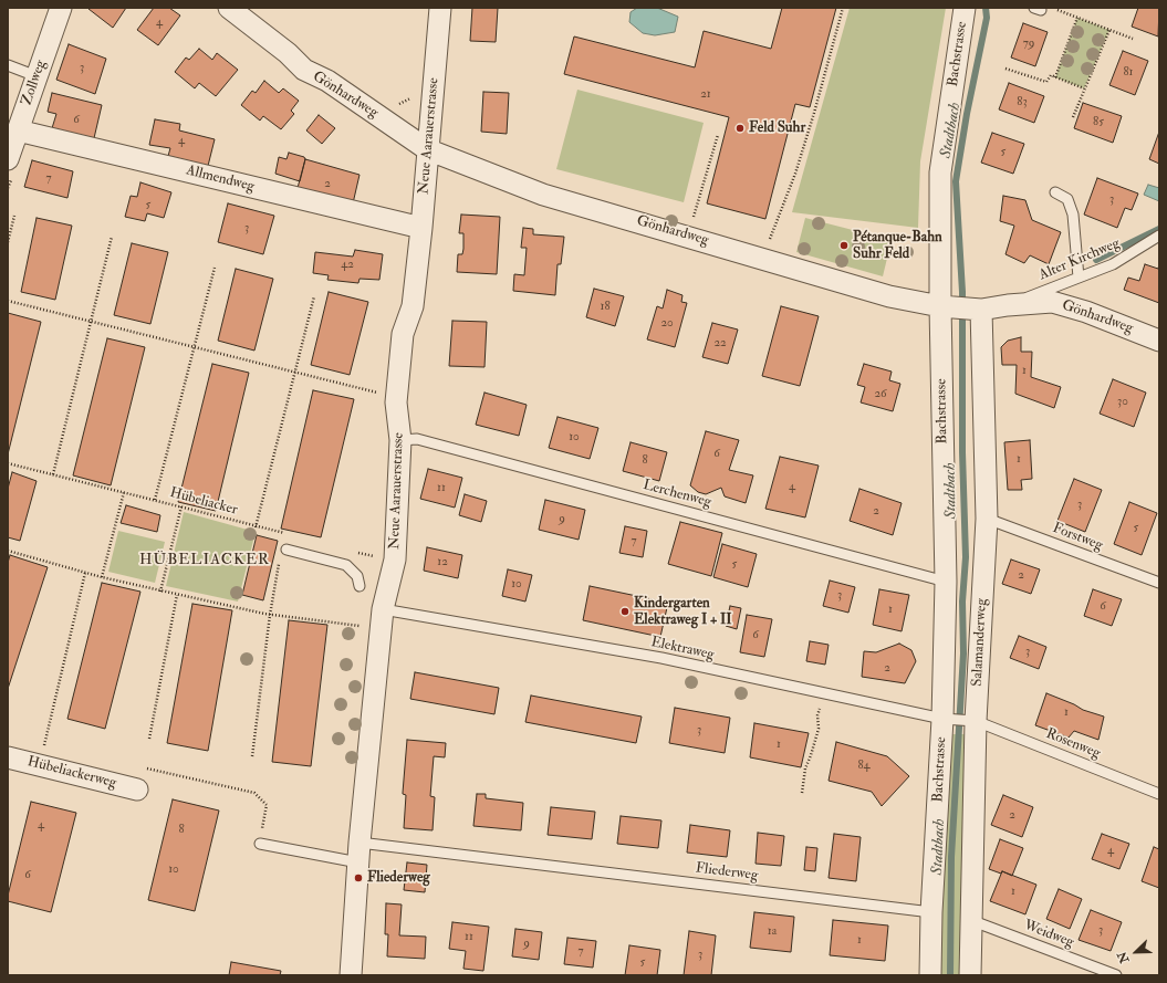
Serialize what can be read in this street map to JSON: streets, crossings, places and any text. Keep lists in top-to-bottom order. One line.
{"streets":{"street":["Bachstrasse","Zollweg","Gönhardweg","Neue Aarauerstrasse","Allmendweg","Salamanderweg","Hübeliackerweg"],"lane":["Alter Kirchweg","Lerchenweg","Forstweg","Elektraweg","Rosenweg","Fliederweg","Weidweg"],"path":["Hübeliacker"]},"crossings":[["Bachstrasse","Gönhardweg"],["Bachstrasse","Lerchenweg"],["Bachstrasse","Elektraweg"],["Bachstrasse","Fliederweg"],["Zollweg","Allmendweg"],["Gönhardweg","Neue Aarauerstrasse"],["Gönhardweg","Alter Kirchweg"],["Gönhardweg","Salamanderweg"],["Neue Aarauerstrasse","Allmendweg"],["Neue Aarauerstrasse","Lerchenweg"],["Neue Aarauerstrasse","Elektraweg"],["Neue Aarauerstrasse","Fliederweg"],["Forstweg","Salamanderweg"],["Salamanderweg","Elektraweg"],["Salamanderweg","Rosenweg"],["Salamanderweg","Weidweg"],["Elektraweg","Rosenweg"]],"districts":["HÜBELIACKER"],"water":["Stadtbach"],"places":["Feld Suhr","Pétanque-Bahn Suhr Feld","Kindergarten Elektraweg I + II","Fliederweg"],"house_numbers":["4","79","3","81","21","83","6","85","4","5","7","2","3","5","3","42","18","20","22","1","26","30","10","6","1","8","4","11","3","2","9","5","7","12","5","2","10","3","6","1","6","3","2","1","3","1","84","2","4","8","4","10","6","1","3","1a","11","1","9","7","3","5"],"north":"bottom left"}
